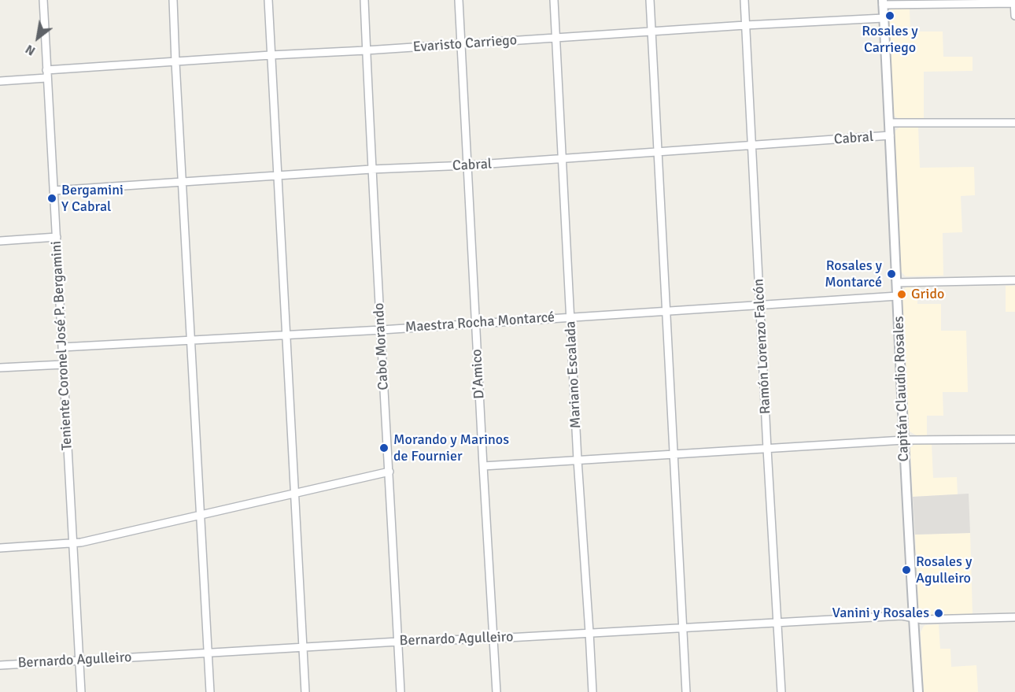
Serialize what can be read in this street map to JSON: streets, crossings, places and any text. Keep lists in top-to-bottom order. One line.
{"streets":{"street":["Evaristo Carriego","Cabral","Maestra Rocha Montarcé","Teniente Coronel José P. Bergamini","Cabo Morando","Ramón Lorenzo Falcón","D'Amico","Mariano Escalada","Capitán Claudio Rosales","Bernardo Agulleiro"]},"crossings":[["Evaristo Carriego","Teniente Coronel José P. Bergamini"],["Evaristo Carriego","Cabo Morando"],["Evaristo Carriego","Ramón Lorenzo Falcón"],["Evaristo Carriego","D'Amico"],["Evaristo Carriego","Mariano Escalada"],["Evaristo Carriego","Capitán Claudio Rosales"],["Cabral","Teniente Coronel José P. Bergamini"],["Cabral","Cabo Morando"],["Cabral","Ramón Lorenzo Falcón"],["Cabral","D'Amico"],["Cabral","Mariano Escalada"],["Cabral","Capitán Claudio Rosales"],["Maestra Rocha Montarcé","Teniente Coronel José P. Bergamini"],["Maestra Rocha Montarcé","Cabo Morando"],["Maestra Rocha Montarcé","Ramón Lorenzo Falcón"],["Maestra Rocha Montarcé","D'Amico"],["Maestra Rocha Montarcé","Mariano Escalada"],["Maestra Rocha Montarcé","Capitán Claudio Rosales"],["Teniente Coronel José P. Bergamini","Bernardo Agulleiro"],["Cabo Morando","Bernardo Agulleiro"],["Ramón Lorenzo Falcón","Bernardo Agulleiro"],["D'Amico","Bernardo Agulleiro"],["Mariano Escalada","Bernardo Agulleiro"],["Capitán Claudio Rosales","Bernardo Agulleiro"]],"places":["Rosales y Carriego","Bergamini Y Cabral","Rosales y Montarcé","Grido","Morando y Marinos de Fournier","Rosales y Agulleiro","Vanini y Rosales"],"north":"bottom left"}
